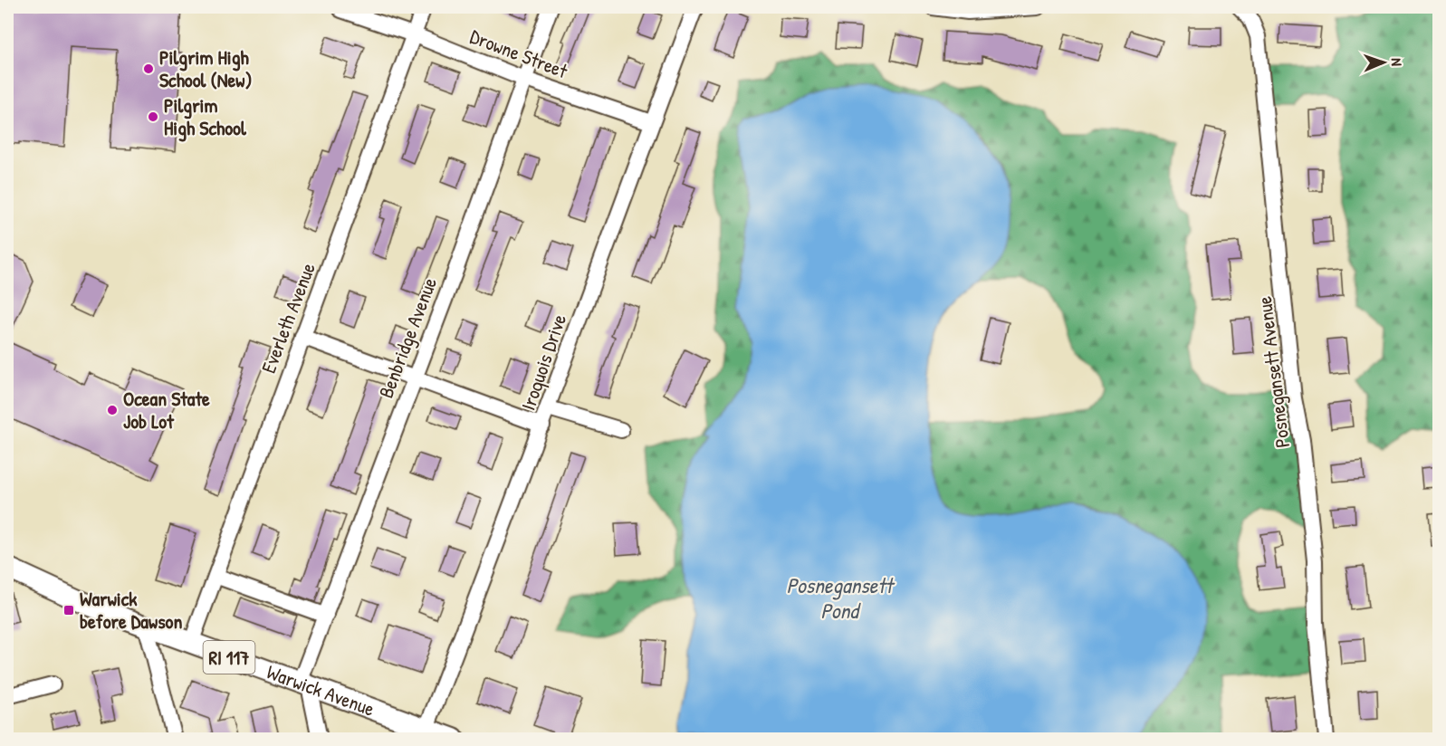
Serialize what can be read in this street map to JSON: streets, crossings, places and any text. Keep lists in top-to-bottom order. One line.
{"streets":{"main road":["RI 117","Warwick Avenue"],"street":["Drowne Street","Everleth Avenue","Benbridge Avenue","Iroquois Drive","Posnegansett Avenue"]},"crossings":[["Drowne Street","Everleth Avenue"],["Drowne Street","Benbridge Avenue"],["Drowne Street","Iroquois Drive"],["Everleth Avenue","Warwick Avenue"],["Benbridge Avenue","Warwick Avenue"],["Iroquois Drive","Warwick Avenue"]],"water":["Posnegansett Pond"],"places":{"other":["Pilgrim High School (New)","Pilgrim High School","Ocean State Job Lot"],"transit":["Warwick before Dawson"]},"north":"right"}
